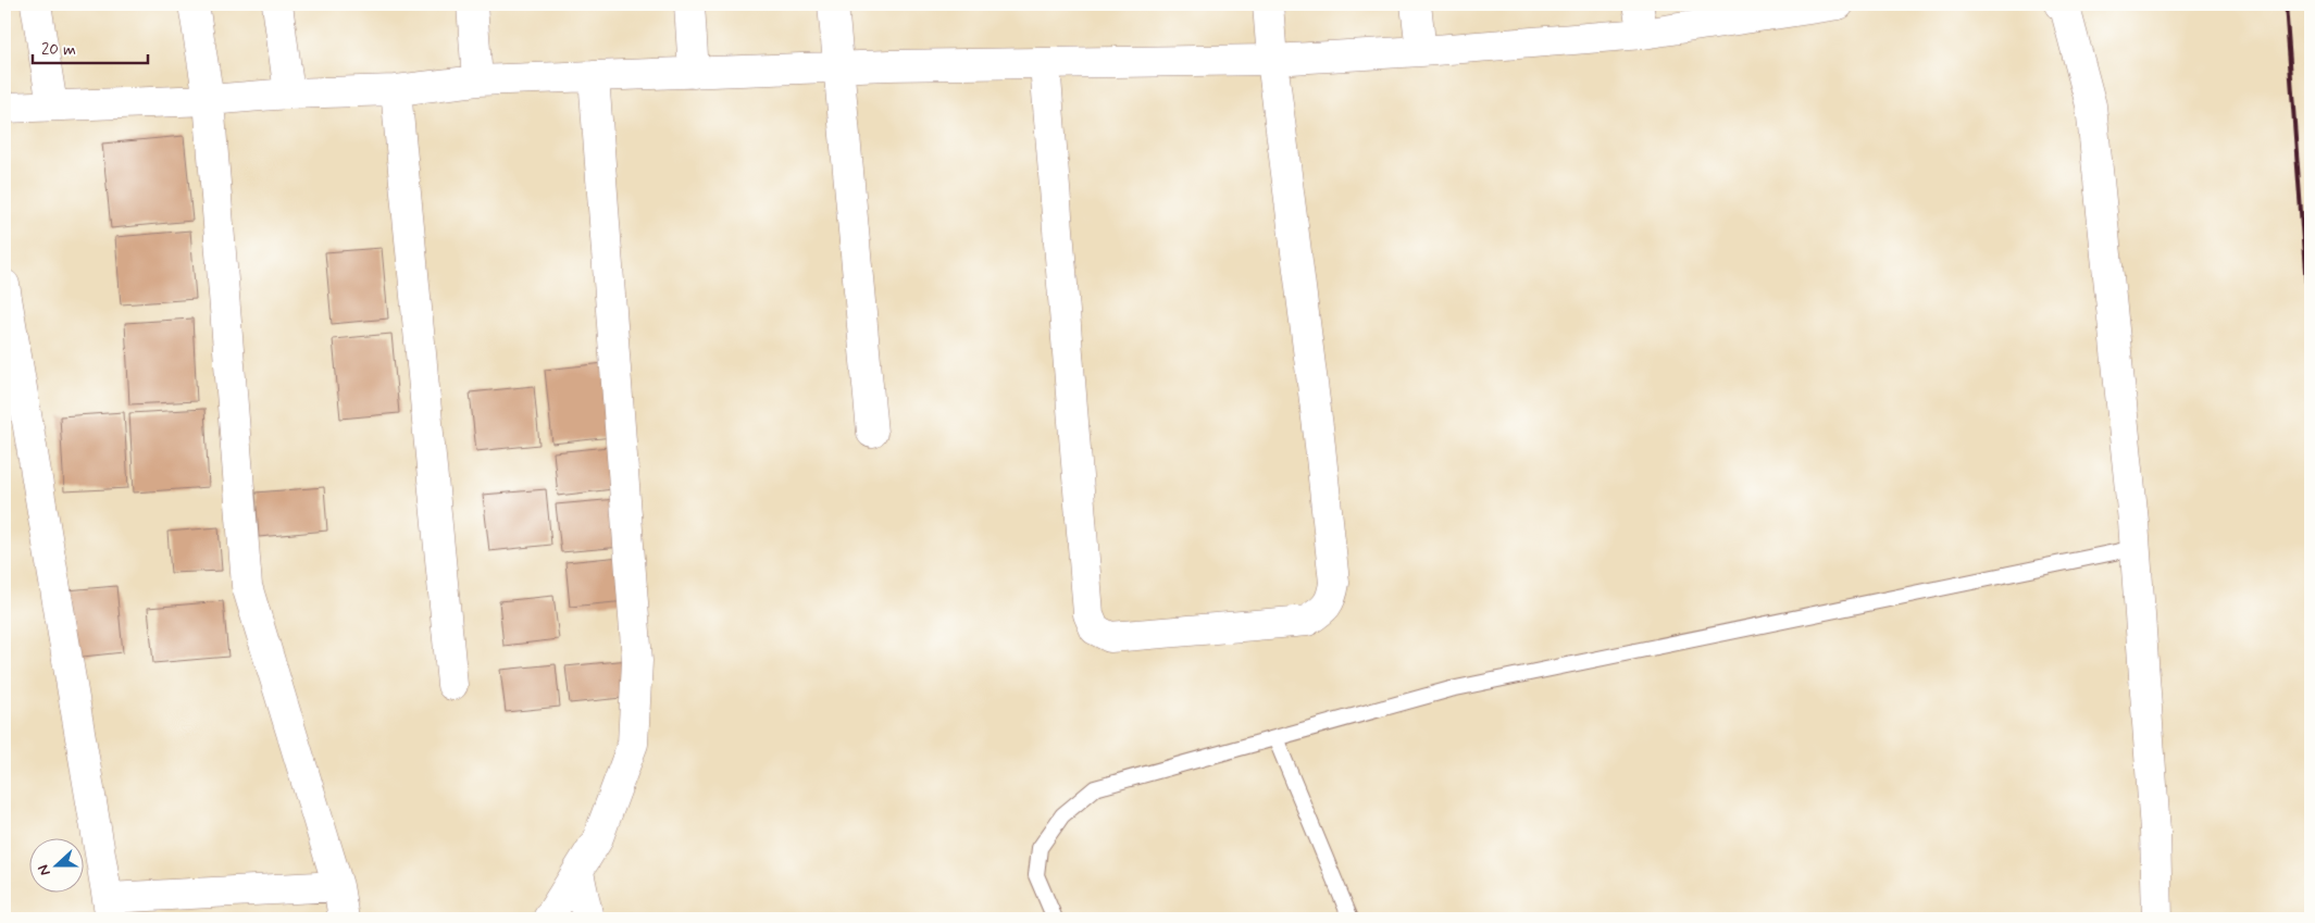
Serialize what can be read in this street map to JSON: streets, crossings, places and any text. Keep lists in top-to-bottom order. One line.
{"scale_bar":"20 m","north":"left"}
